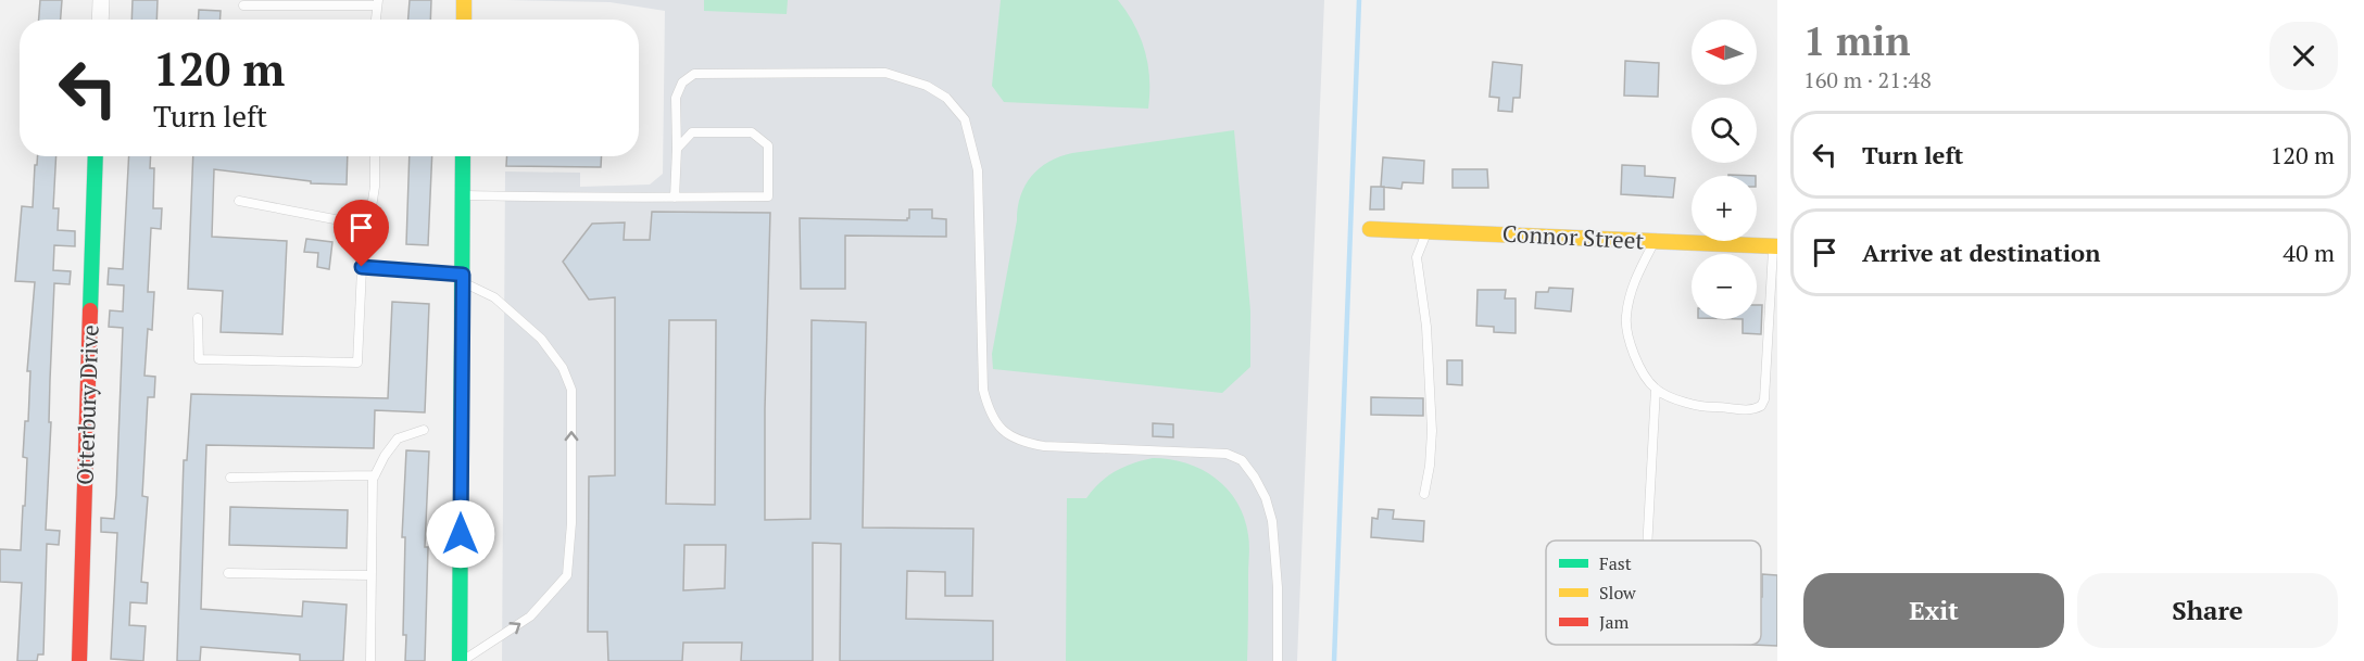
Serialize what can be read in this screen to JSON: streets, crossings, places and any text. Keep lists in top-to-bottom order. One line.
{"streets":{"street":["Connor Street","Otterbury Drive"]},"legend":["Fast","Slow","Jam"],"north":"left","page":{"heading":["1 min","160 m · 21:48"],"map_buttons":["+","−"],"turn":["120 m","Turn left"],"list":[{"name":"Turn left","value":"120 m"},{"name":"Arrive at destination","value":"40 m"}],"buttons":["Exit","Share"]}}
